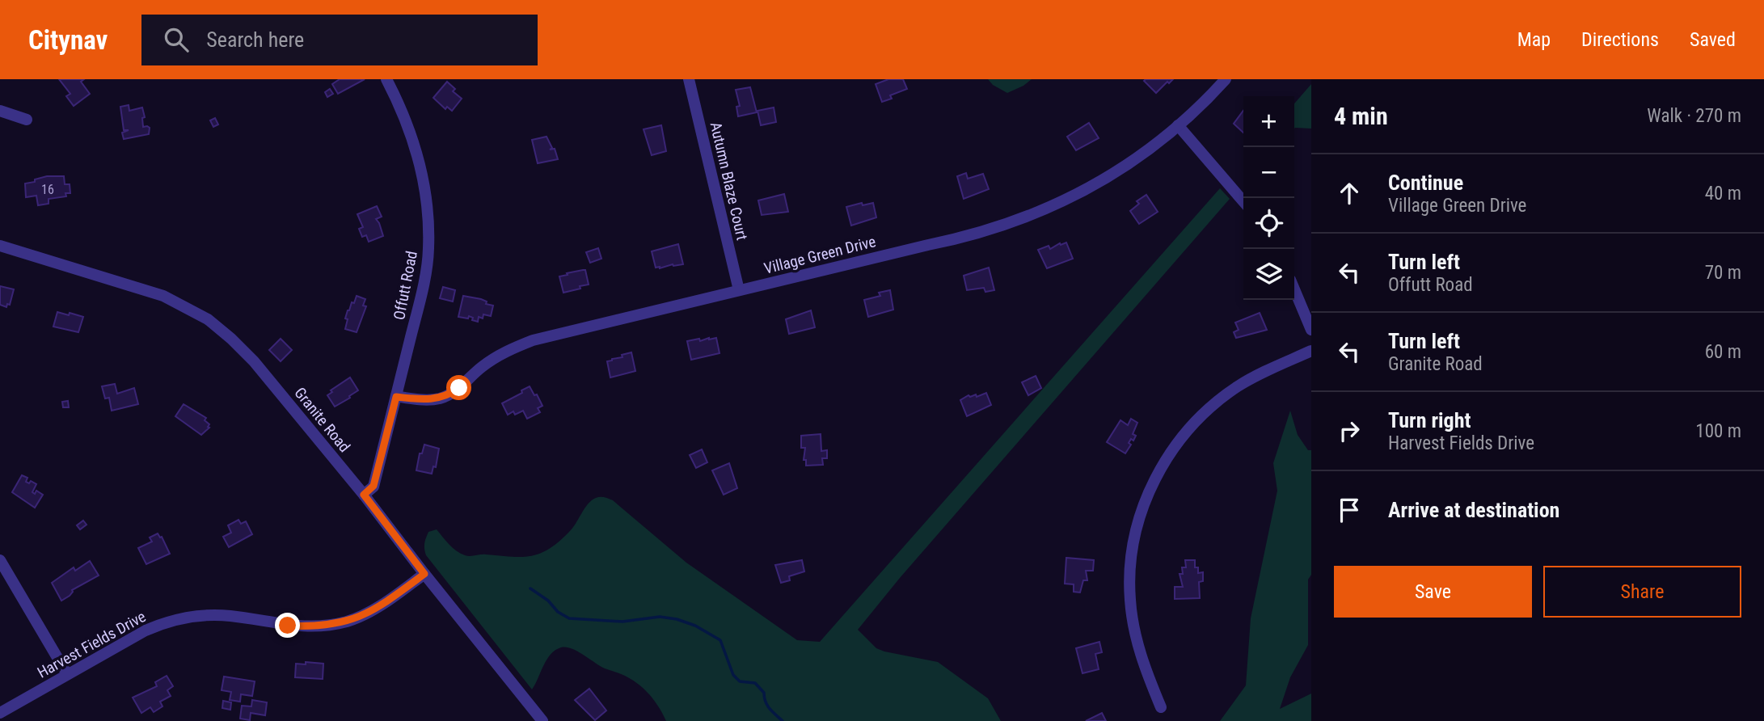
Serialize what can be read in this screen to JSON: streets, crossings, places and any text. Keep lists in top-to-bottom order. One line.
{"streets":{"street":["Autumn Blaze Court","Village Green Drive","Offutt Road","Granite Road","Harvest Fields Drive"]},"crossings":[["Autumn Blaze Court","Village Green Drive"],["Village Green Drive","Offutt Road"],["Offutt Road","Granite Road"],["Granite Road","Harvest Fields Drive"]],"house_numbers":["16"],"page":{"header":"Citynav","search":"Search here","nav":["Map","Directions","Saved"],"heading":["4 min","Walk · 270 m"],"map_buttons":["+","−"],"list":[["Continue","Village Green Drive","40 m"],["Turn left","Offutt Road","70 m"],["Turn left","Granite Road","60 m"],["Turn right","Harvest Fields Drive","100 m"],"Arrive at destination"],"buttons":["Save","Share"]}}
